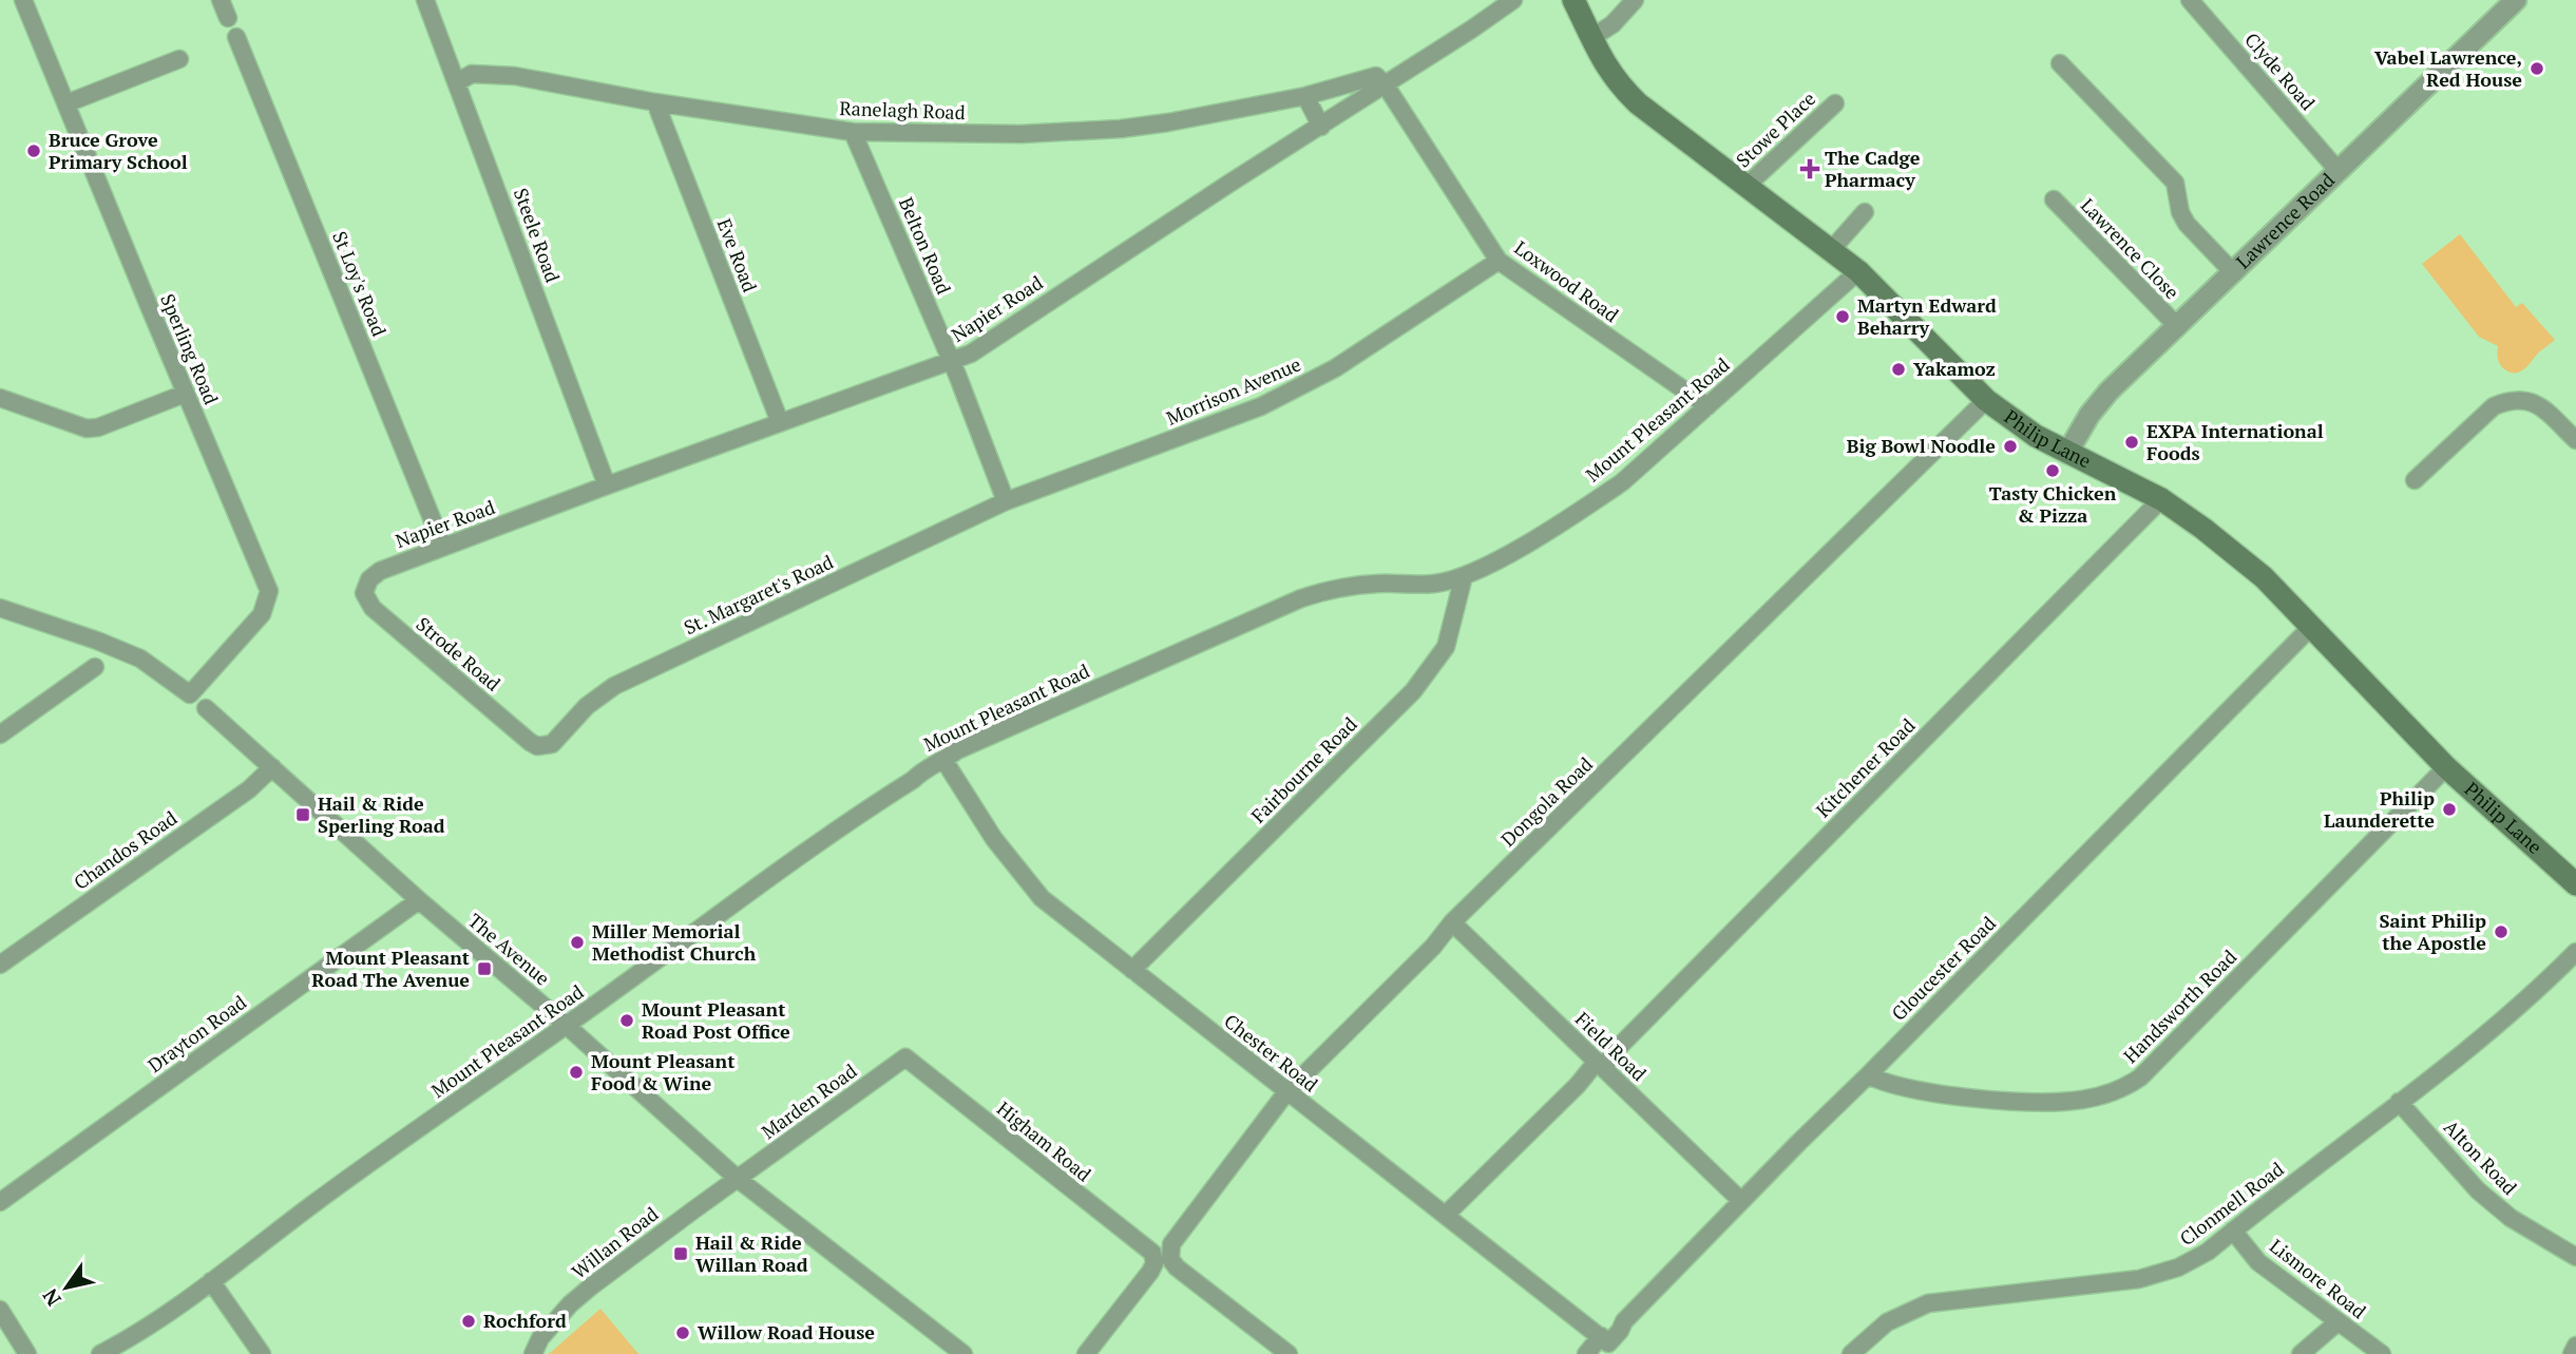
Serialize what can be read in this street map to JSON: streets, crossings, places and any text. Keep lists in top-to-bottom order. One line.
{"streets":{"main road":["Philip Lane"],"street":["Clyde Road","Ranelagh Road","Stowe Place","Lawrence Road","Steele Road","Belton Road","Lawrence Close","Eve Road","Loxwood Road","St Loy's Road","Napier Road","Sperling Road","Morrison Avenue","Mount Pleasant Road","St. Margaret's Road","Strode Road","Kitchener Road","Fairbourne Road","Dongola Road","Chandos Road","The Avenue","Gloucester Road","Handsworth Road","Drayton Road","Field Road","Chester Road","Marden Road","Higham Road","Alton Road","Clonmell Road","Willan Road","Lismore Road"]},"crossings":[["Clyde Road","Lawrence Road"],["Ranelagh Road","Steele Road"],["Ranelagh Road","Belton Road"],["Ranelagh Road","Eve Road"],["Ranelagh Road","Loxwood Road"],["Ranelagh Road","Napier Road"],["Stowe Place","Philip Lane"],["Lawrence Road","Lawrence Close"],["Lawrence Road","Philip Lane"],["Steele Road","Napier Road"],["Belton Road","Napier Road"],["Belton Road","Morrison Avenue"],["Belton Road","St. Margaret's Road"],["Eve Road","Napier Road"],["Loxwood Road","Napier Road"],["Loxwood Road","Morrison Avenue"],["Loxwood Road","Mount Pleasant Road"],["St Loy's Road","Napier Road"],["Napier Road","Strode Road"],["Morrison Avenue","St. Margaret's Road"],["Mount Pleasant Road","Philip Lane"],["Mount Pleasant Road","Fairbourne Road"],["Mount Pleasant Road","The Avenue"],["Mount Pleasant Road","Chester Road"],["Philip Lane","Kitchener Road"],["Philip Lane","Dongola Road"],["Philip Lane","Gloucester Road"],["Philip Lane","Handsworth Road"],["St. Margaret's Road","Strode Road"],["Kitchener Road","Field Road"],["Kitchener Road","Chester Road"],["Fairbourne Road","Chester Road"],["Dongola Road","Field Road"],["Dongola Road","Chester Road"],["Dongola Road","Higham Road"],["Chandos Road","The Avenue"],["The Avenue","Drayton Road"],["The Avenue","Marden Road"],["The Avenue","Willan Road"],["Gloucester Road","Handsworth Road"],["Gloucester Road","Field Road"],["Gloucester Road","Chester Road"],["Marden Road","Higham Road"],["Marden Road","Willan Road"],["Alton Road","Clonmell Road"],["Clonmell Road","Lismore Road"]],"places":{"other":["Vabel Lawrence, Red House","Bruce Grove Primary School","Martyn Edward Beharry","Yakamoz","EXPA International Foods","Big Bowl Noodle","Tasty Chicken & Pizza","Philip Launderette","Saint Philip the Apostle","Miller Memorial Methodist Church","Mount Pleasant Road Post Office","Mount Pleasant Food & Wine","Rochford","Willow Road House"],"health":["The Cadge Pharmacy"],"transit":["Hail & Ride Sperling Road","Mount Pleasant Road The Avenue","Hail & Ride Willan Road"]},"north":"bottom left"}
